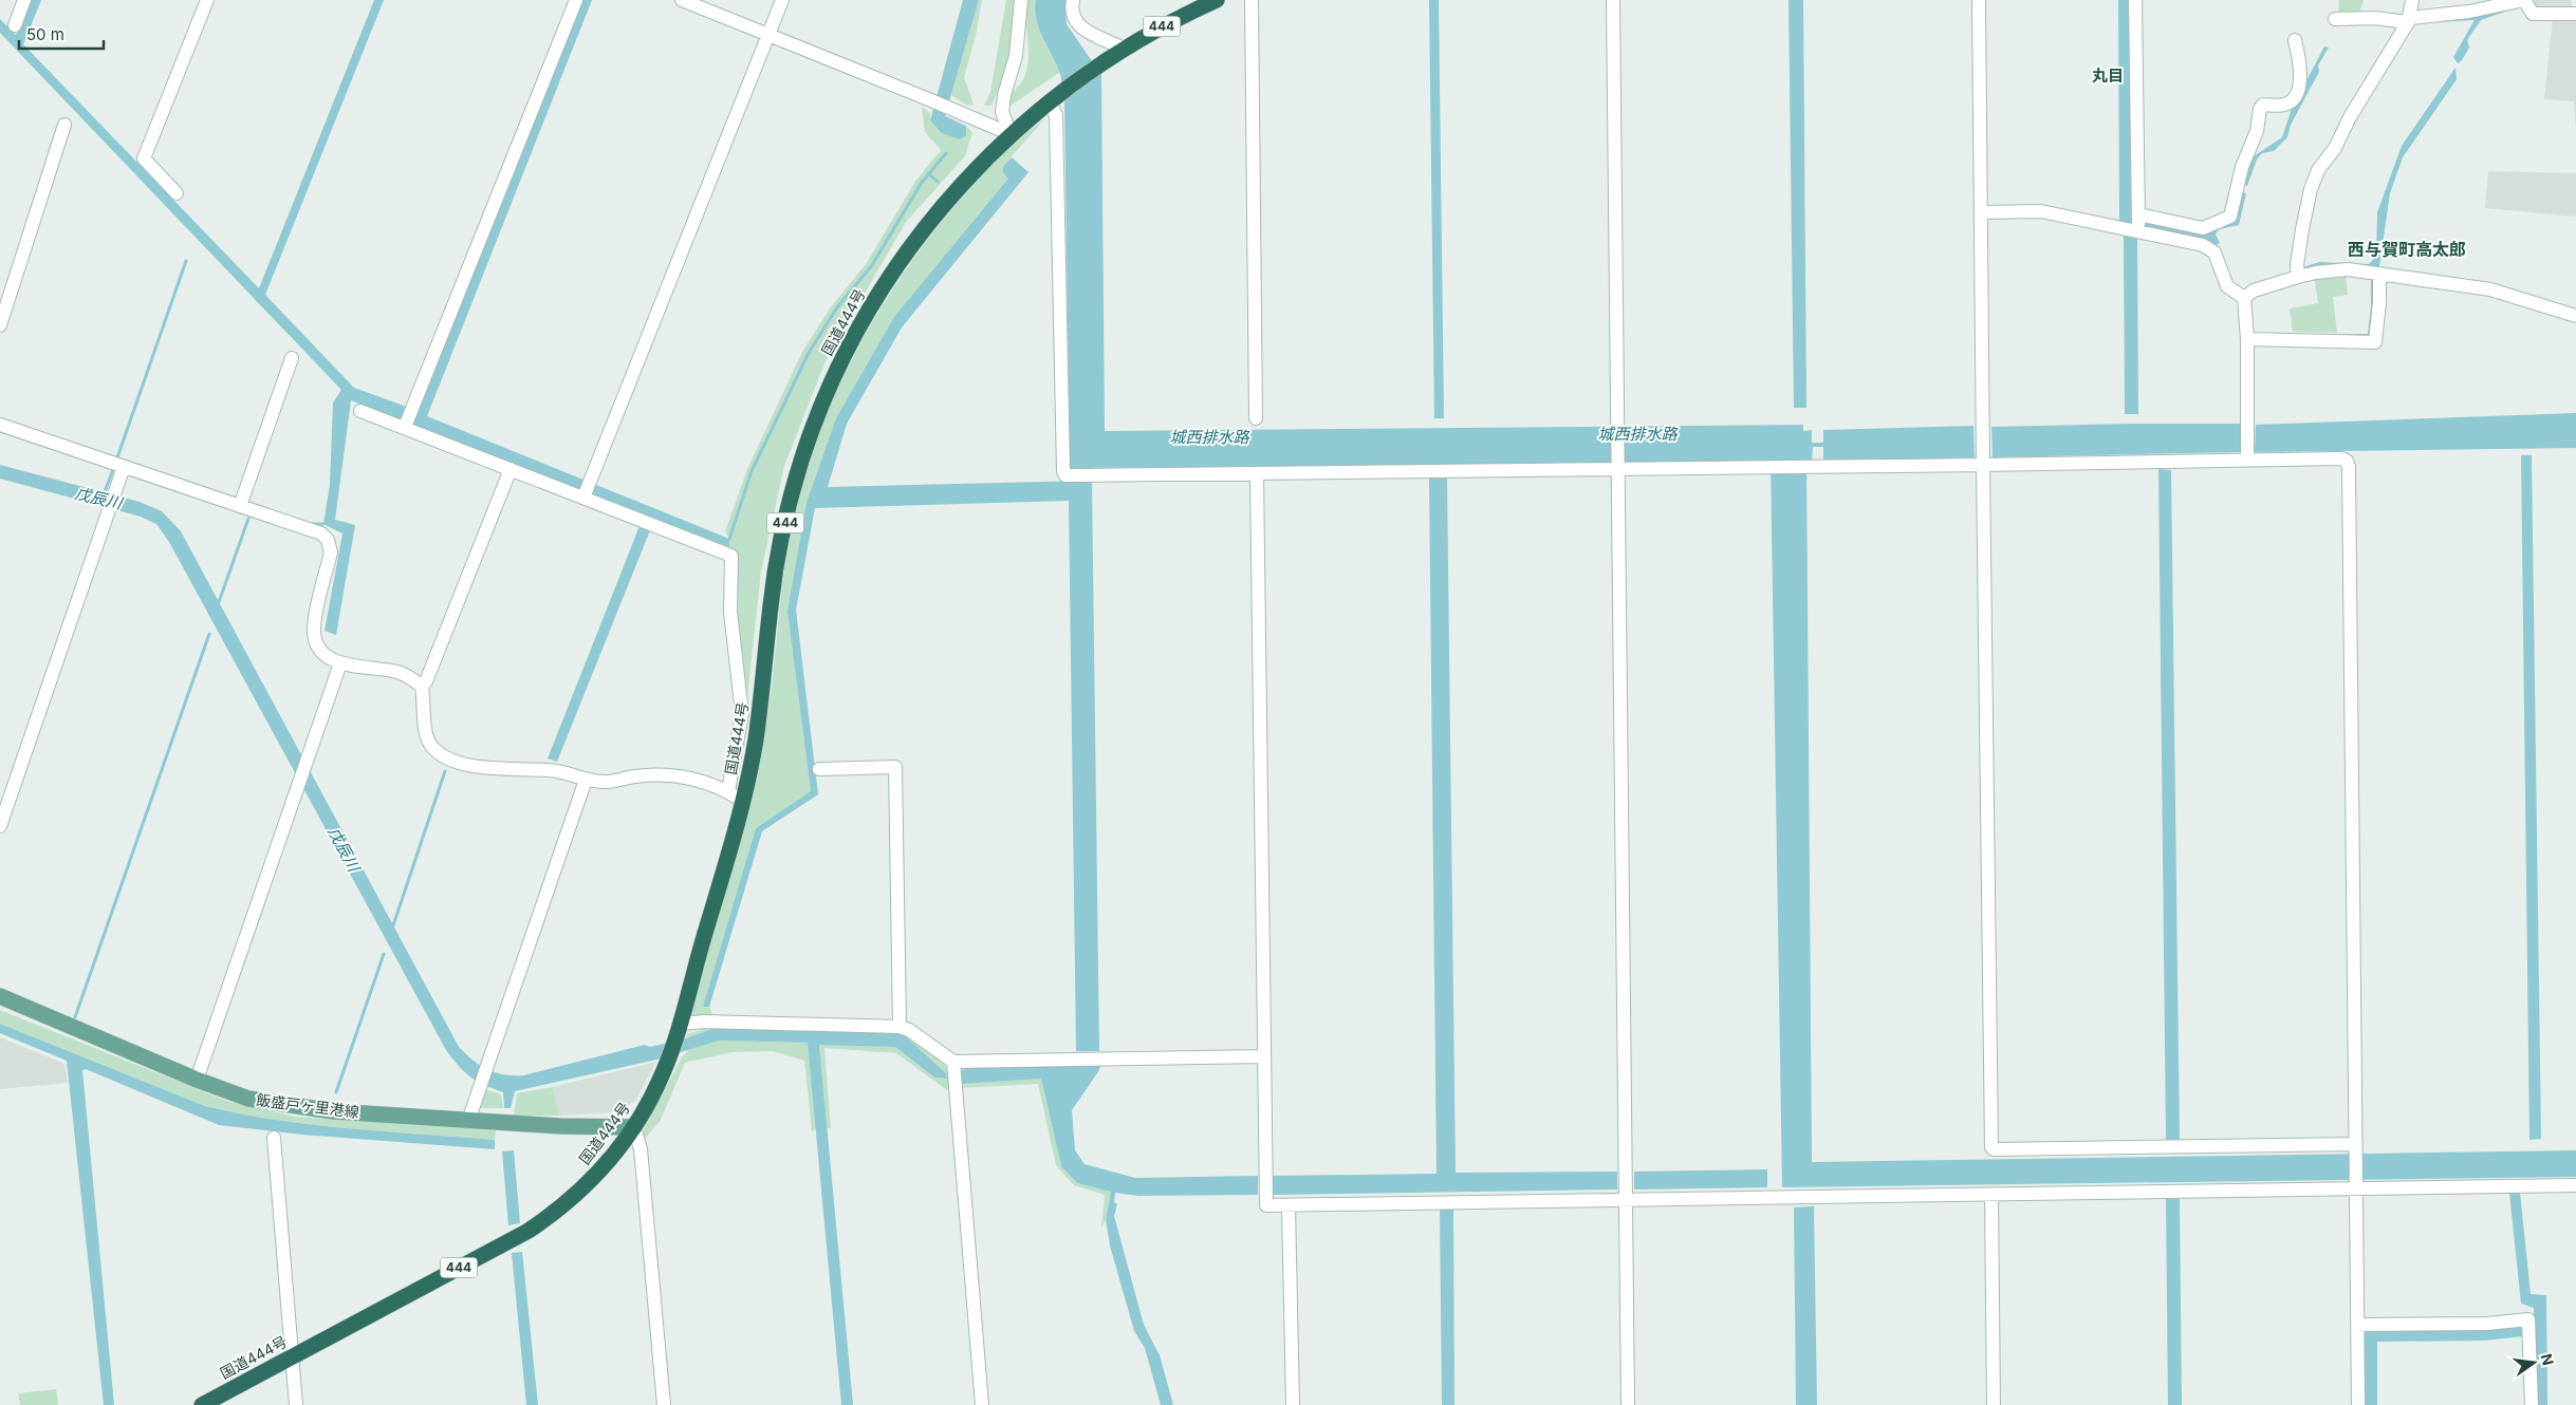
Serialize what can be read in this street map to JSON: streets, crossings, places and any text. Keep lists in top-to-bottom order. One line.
{"streets":{"highway":["444","国道444号"],"main road":["飯盛戸ヶ里港線"]},"crossings":[["国道444号","飯盛戸ヶ里港線"]],"districts":["丸目","西与賀町高太郎"],"water":["城西排水路","戊辰川"],"scale_bar":"50 m","north":"right"}
